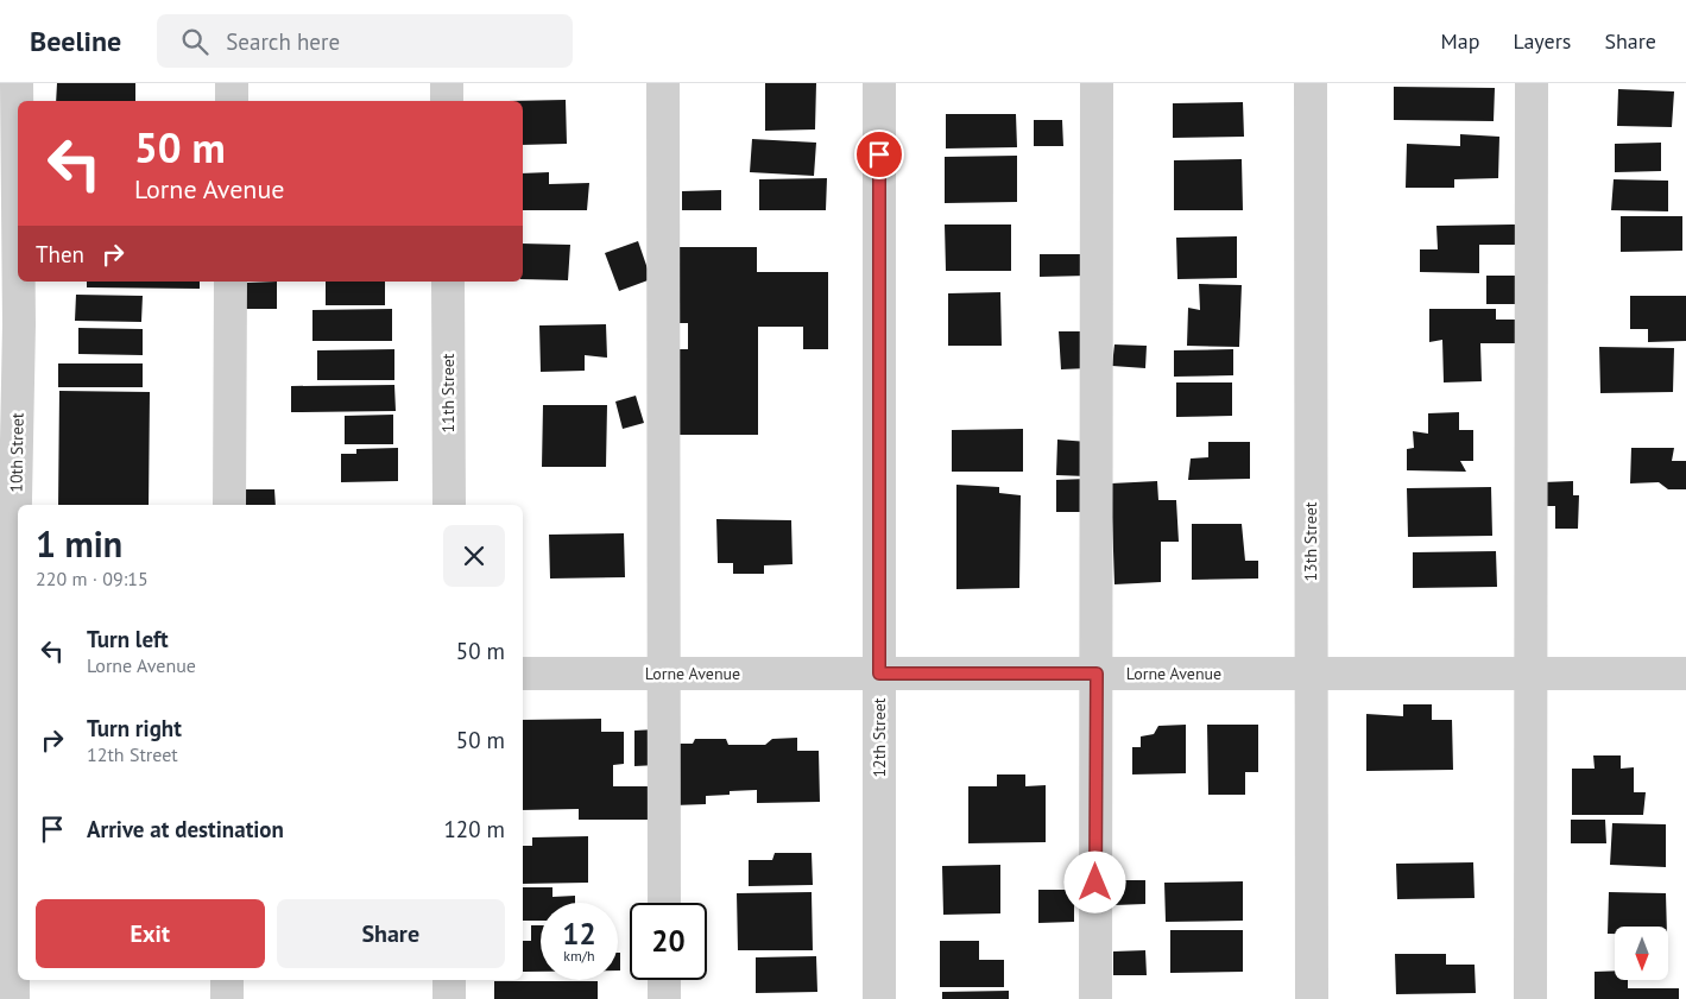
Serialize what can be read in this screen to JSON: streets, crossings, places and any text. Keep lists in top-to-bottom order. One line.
{"streets":{"street":["11th Street","10th Street","13th Street","Lorne Avenue","12th Street"]},"crossings":[["13th Street","Lorne Avenue"],["Lorne Avenue","12th Street"]],"north":"bottom","page":{"header":"Beeline","search":"Search here","nav":["Map","Layers","Share"],"turn":["50 m","Lorne Avenue"],"then":"Then","heading":["1 min","220 m · 09:15"],"list":[{"name":"Turn left","note":"Lorne Avenue","value":"50 m"},{"name":"Turn right","note":"12th Street","value":"50 m"},{"name":"Arrive at destination","value":"120 m"}],"buttons":["Exit","Share"],"speed":"12 km/h","limit":"20"}}
